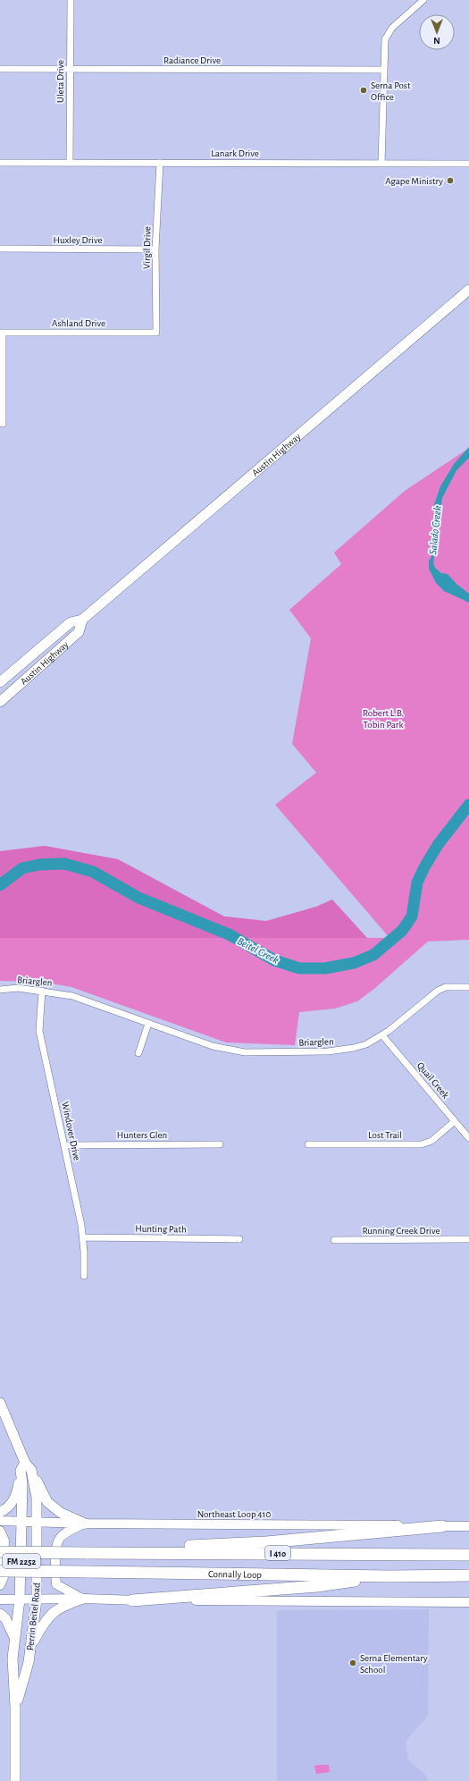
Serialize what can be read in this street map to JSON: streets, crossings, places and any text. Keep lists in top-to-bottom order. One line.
{"streets":{"highway":["I 410","Connally Loop"],"main road":["Austin Highway","Northeast Loop 410","FM 2252","Perrin Beitel Road"],"street":["Radiance Drive","Uleta Drive","Lanark Drive","Huxley Drive","Virgil Drive","Ashland Drive","Briarglen","Quail Creek","Windover Drive","Hunters Glen","Lost Trail","Hunting Path","Running Creek Drive"]},"crossings":[["Radiance Drive","Uleta Drive"],["Uleta Drive","Lanark Drive"],["Lanark Drive","Virgil Drive"],["Huxley Drive","Virgil Drive"],["Virgil Drive","Ashland Drive"],["Briarglen","Quail Creek"],["Briarglen","Windover Drive"],["Quail Creek","Lost Trail"],["Windover Drive","Hunters Glen"],["Windover Drive","Hunting Path"],["Northeast Loop 410","Perrin Beitel Road"]],"water":["Salado Creek","Beitel Creek"],"parks":["Robert L.B. Tobin Park"],"places":["Serna Post Office","Agape Ministry","Serna Elementary School"],"north":"bottom"}
